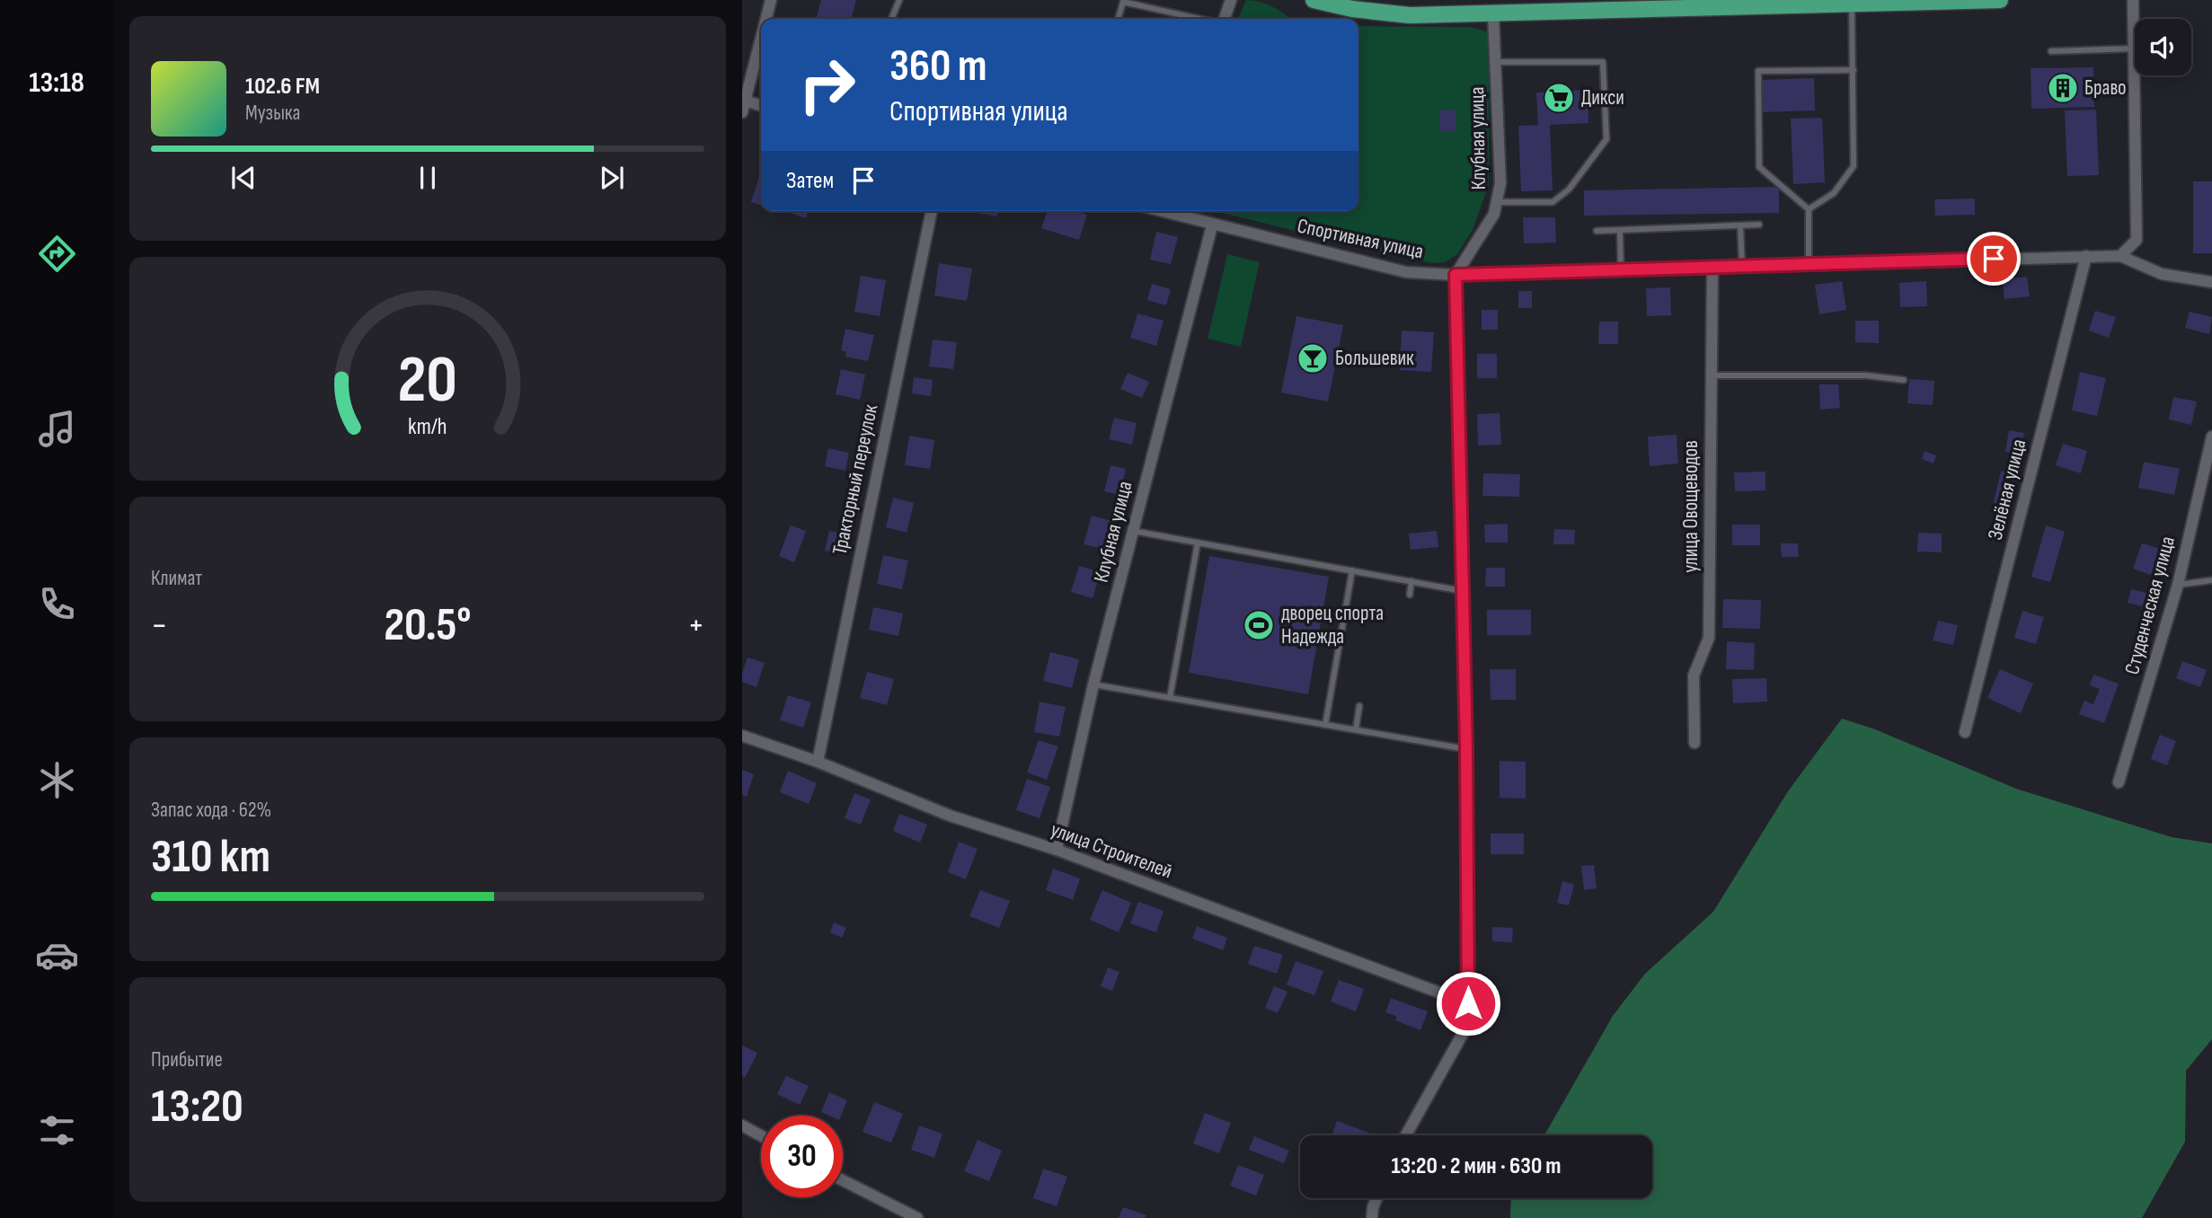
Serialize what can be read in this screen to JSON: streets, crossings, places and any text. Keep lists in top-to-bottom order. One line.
{"streets":{"street":["Клубная улица","Спортивная улица","Тракторный переулок","Зелёная улица","улица Овощеводов","Студенческая улица","улица Строителей"]},"crossings":[["Клубная улица","Спортивная улица"],["Клубная улица","улица Строителей"],["Спортивная улица","Зелёная улица"],["Спортивная улица","улица Овощеводов"],["Тракторный переулок","улица Строителей"]],"places":{"building":["Браво"],"supermarket":["Дикси"],"bar":["Большевик"],"sports":["дворец спорта Надежда"]},"page":{"tabs":"13:18","turn":["360 m","Спортивная улица"],"song":["102.6 FM","Музыка"],"then":"Затем","tile":["Климат",["Запас хода · 62%","310 km"],["Прибытие","13:20"]],"heat":["−","20.5°","+"],"limit":"30","trip":"13:20 · 2 мин · 630 m","gauge":["20","km/h"]}}
